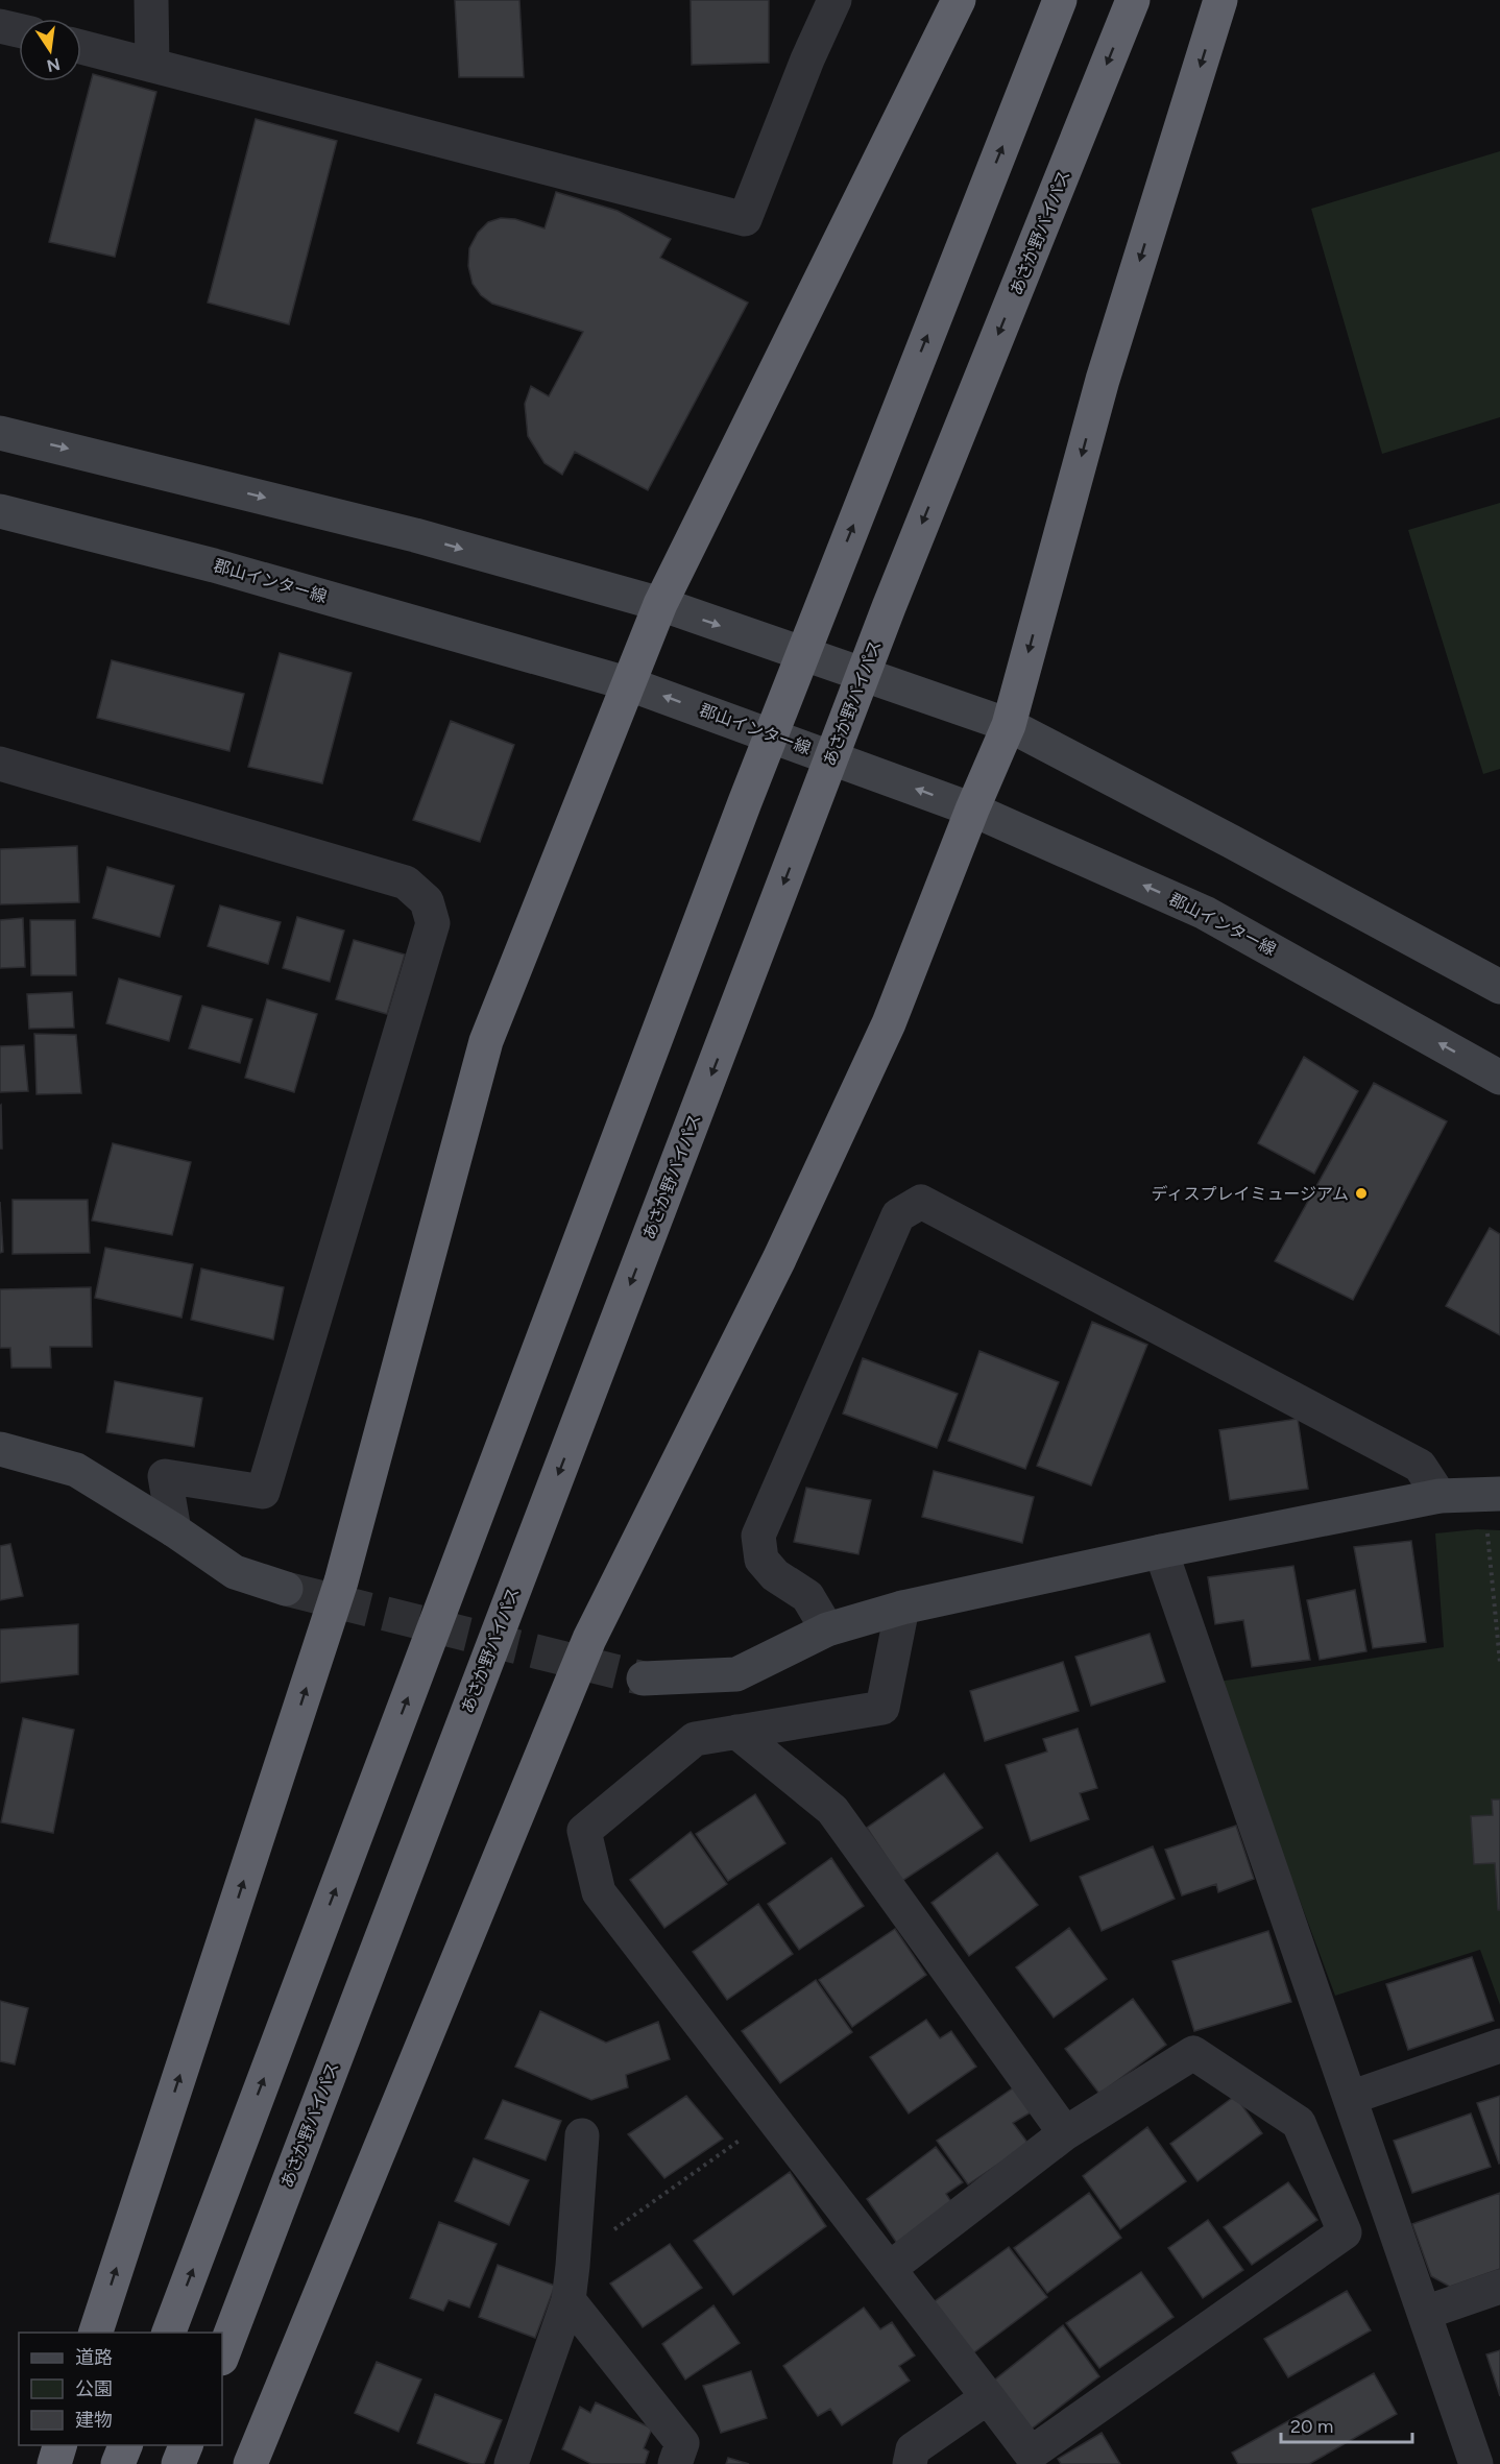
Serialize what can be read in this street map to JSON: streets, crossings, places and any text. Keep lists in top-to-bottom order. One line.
{"streets":{"highway":["あさか野バイパス"],"street":["郡山インター線"]},"places":["ディスプレイミュージアム"],"legend":["道路","公園","建物"],"scale_bar":"20 m","north":"bottom"}
